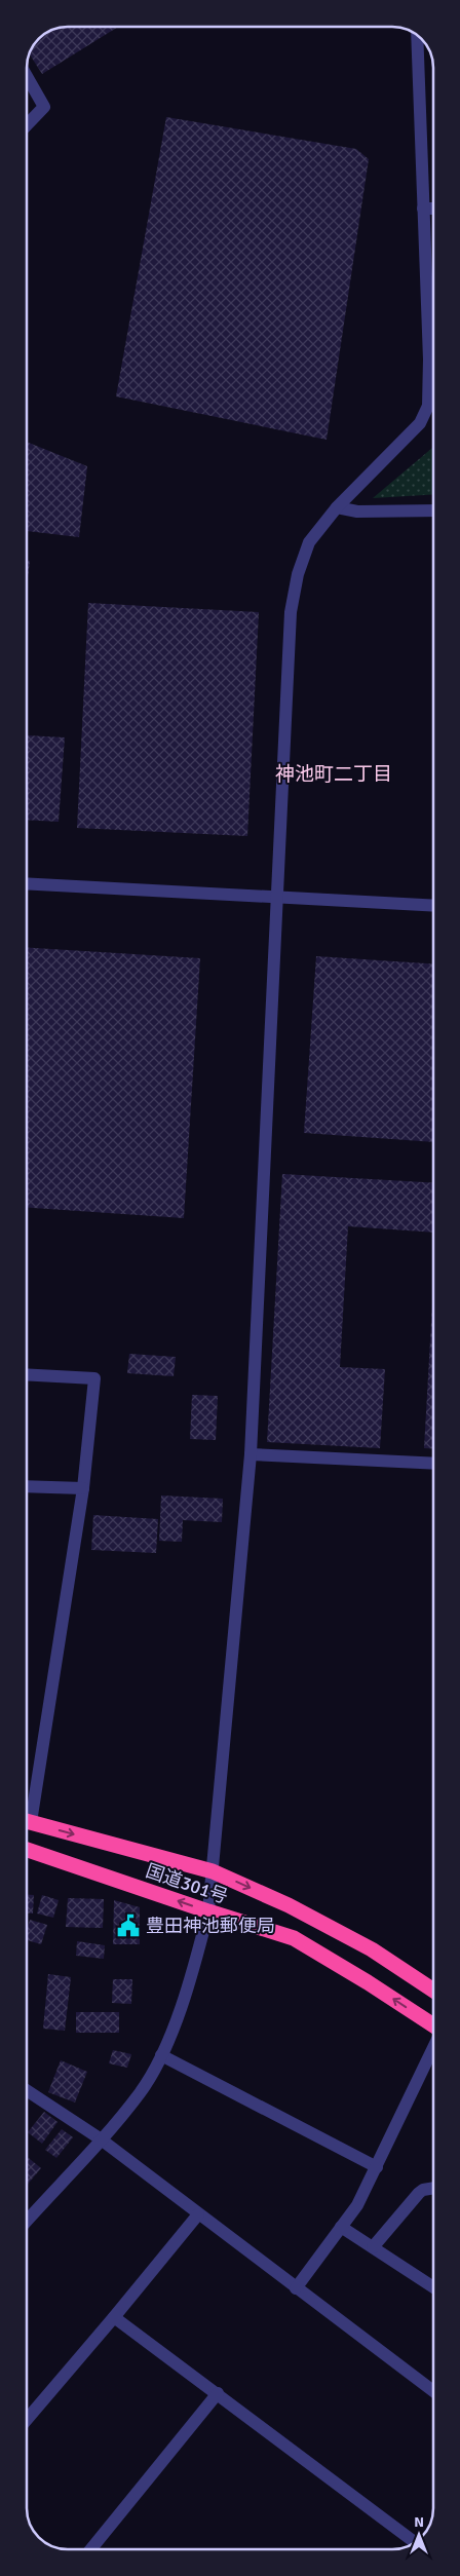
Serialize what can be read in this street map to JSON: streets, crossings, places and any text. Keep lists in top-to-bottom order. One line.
{"streets":{"highway":["国道301号"]},"districts":["神池町二丁目"],"places":{"public building":["豊田神池郵便局"]},"north":"top"}
